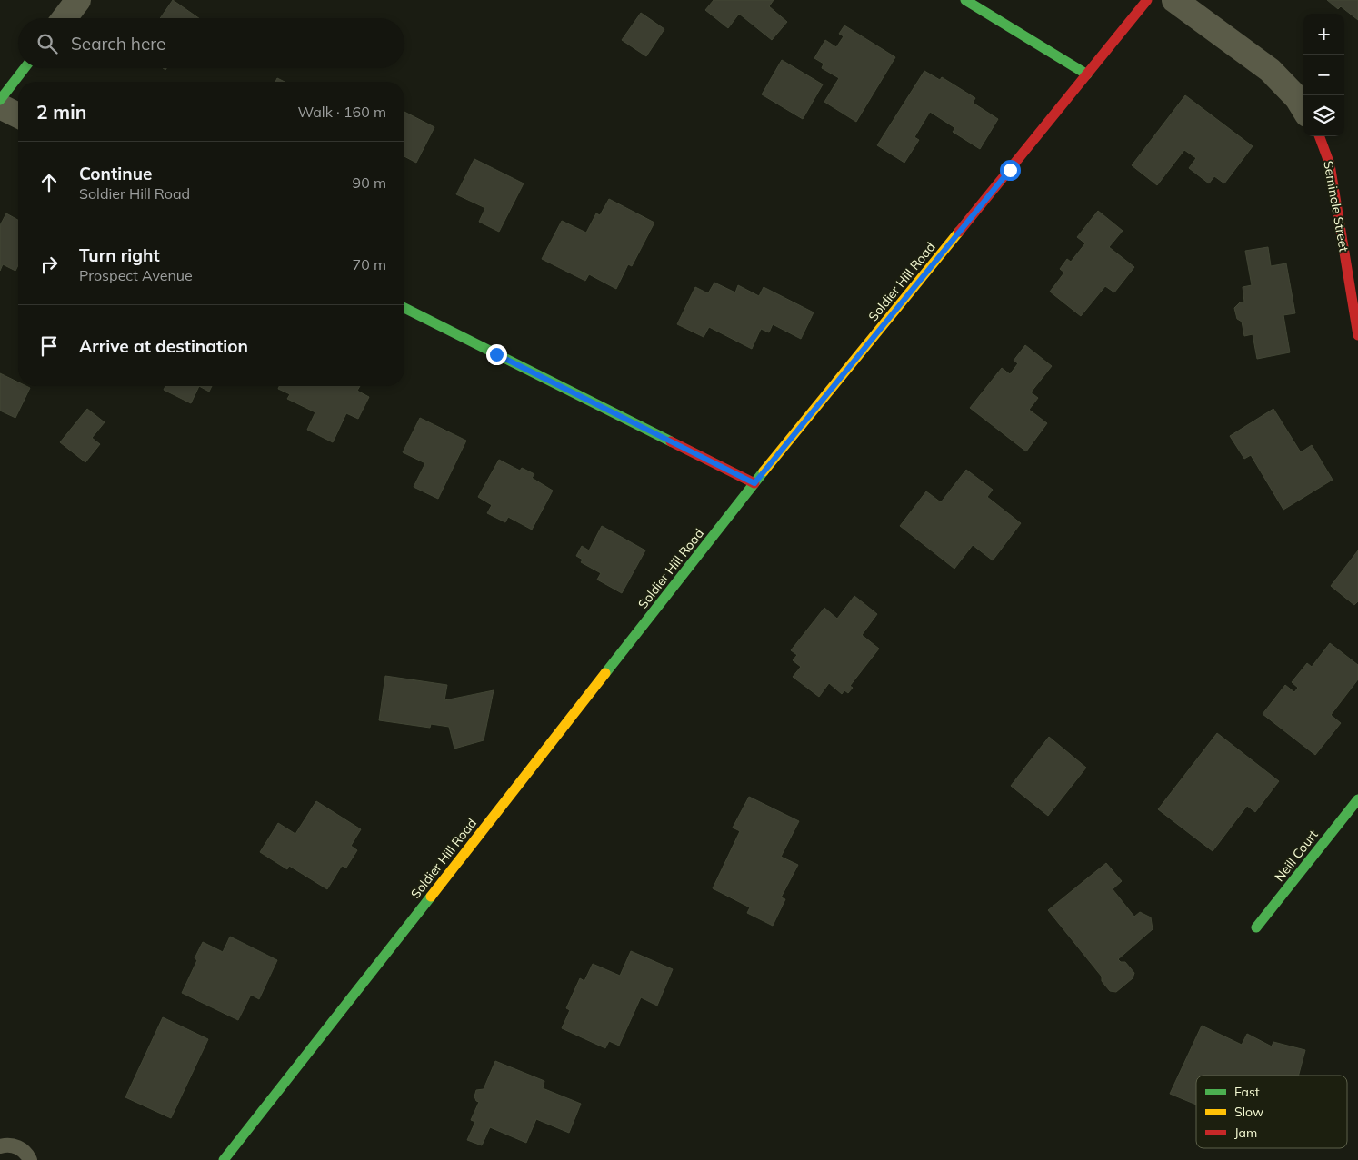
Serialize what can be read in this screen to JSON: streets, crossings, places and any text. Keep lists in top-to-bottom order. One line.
{"streets":{"street":["Seminole Street","Soldier Hill Road","Neill Court"]},"legend":["Fast","Slow","Jam"],"page":{"map_buttons":["+","−"],"search":"Search here","heading":["2 min","Walk · 160 m"],"list":[["Continue","Soldier Hill Road","90 m"],["Turn right","Prospect Avenue","70 m"],"Arrive at destination"]}}
